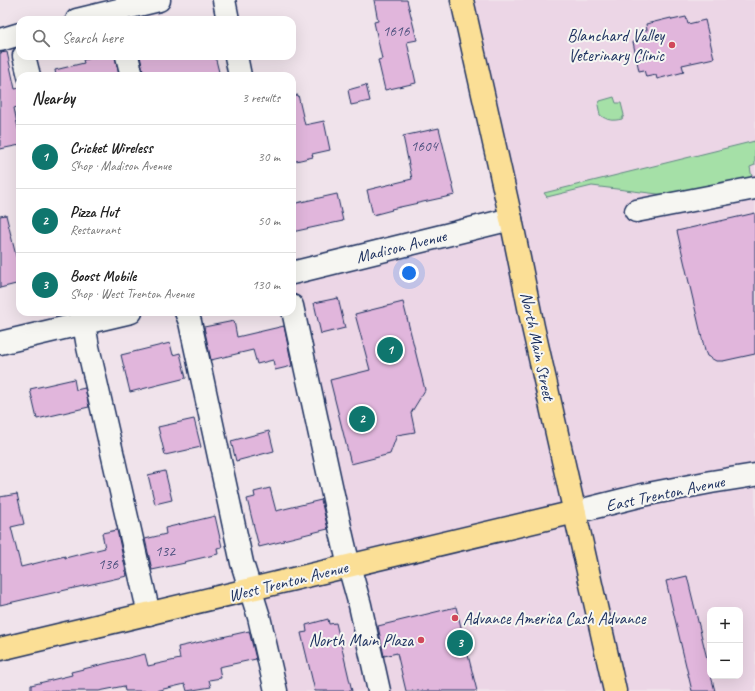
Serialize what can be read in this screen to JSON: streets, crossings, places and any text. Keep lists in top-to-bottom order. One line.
{"streets":{"main road":["North Main Street","West Trenton Avenue"],"street":["Madison Avenue","East Trenton Avenue"]},"crossings":[["Madison Avenue","North Main Street"],["North Main Street","East Trenton Avenue"],["North Main Street","West Trenton Avenue"],["East Trenton Avenue","West Trenton Avenue"]],"places":["Blanchard Valley Veterinary Clinic","Advance America Cash Advance","North Main Plaza"],"house_numbers":["1616","1604","132","136"],"page":{"search":"Search here","heading":["Nearby","3 results"],"list":[{"mark":"1","name":"Cricket Wireless","note":"Shop · Madison Avenue","value":"30 m"},{"mark":"2","name":"Pizza Hut","note":"Restaurant","value":"50 m"},{"mark":"3","name":"Boost Mobile","note":"Shop · West Trenton Avenue","value":"130 m"}],"pins":["1","2","3"],"map_buttons":["+","−"]}}
